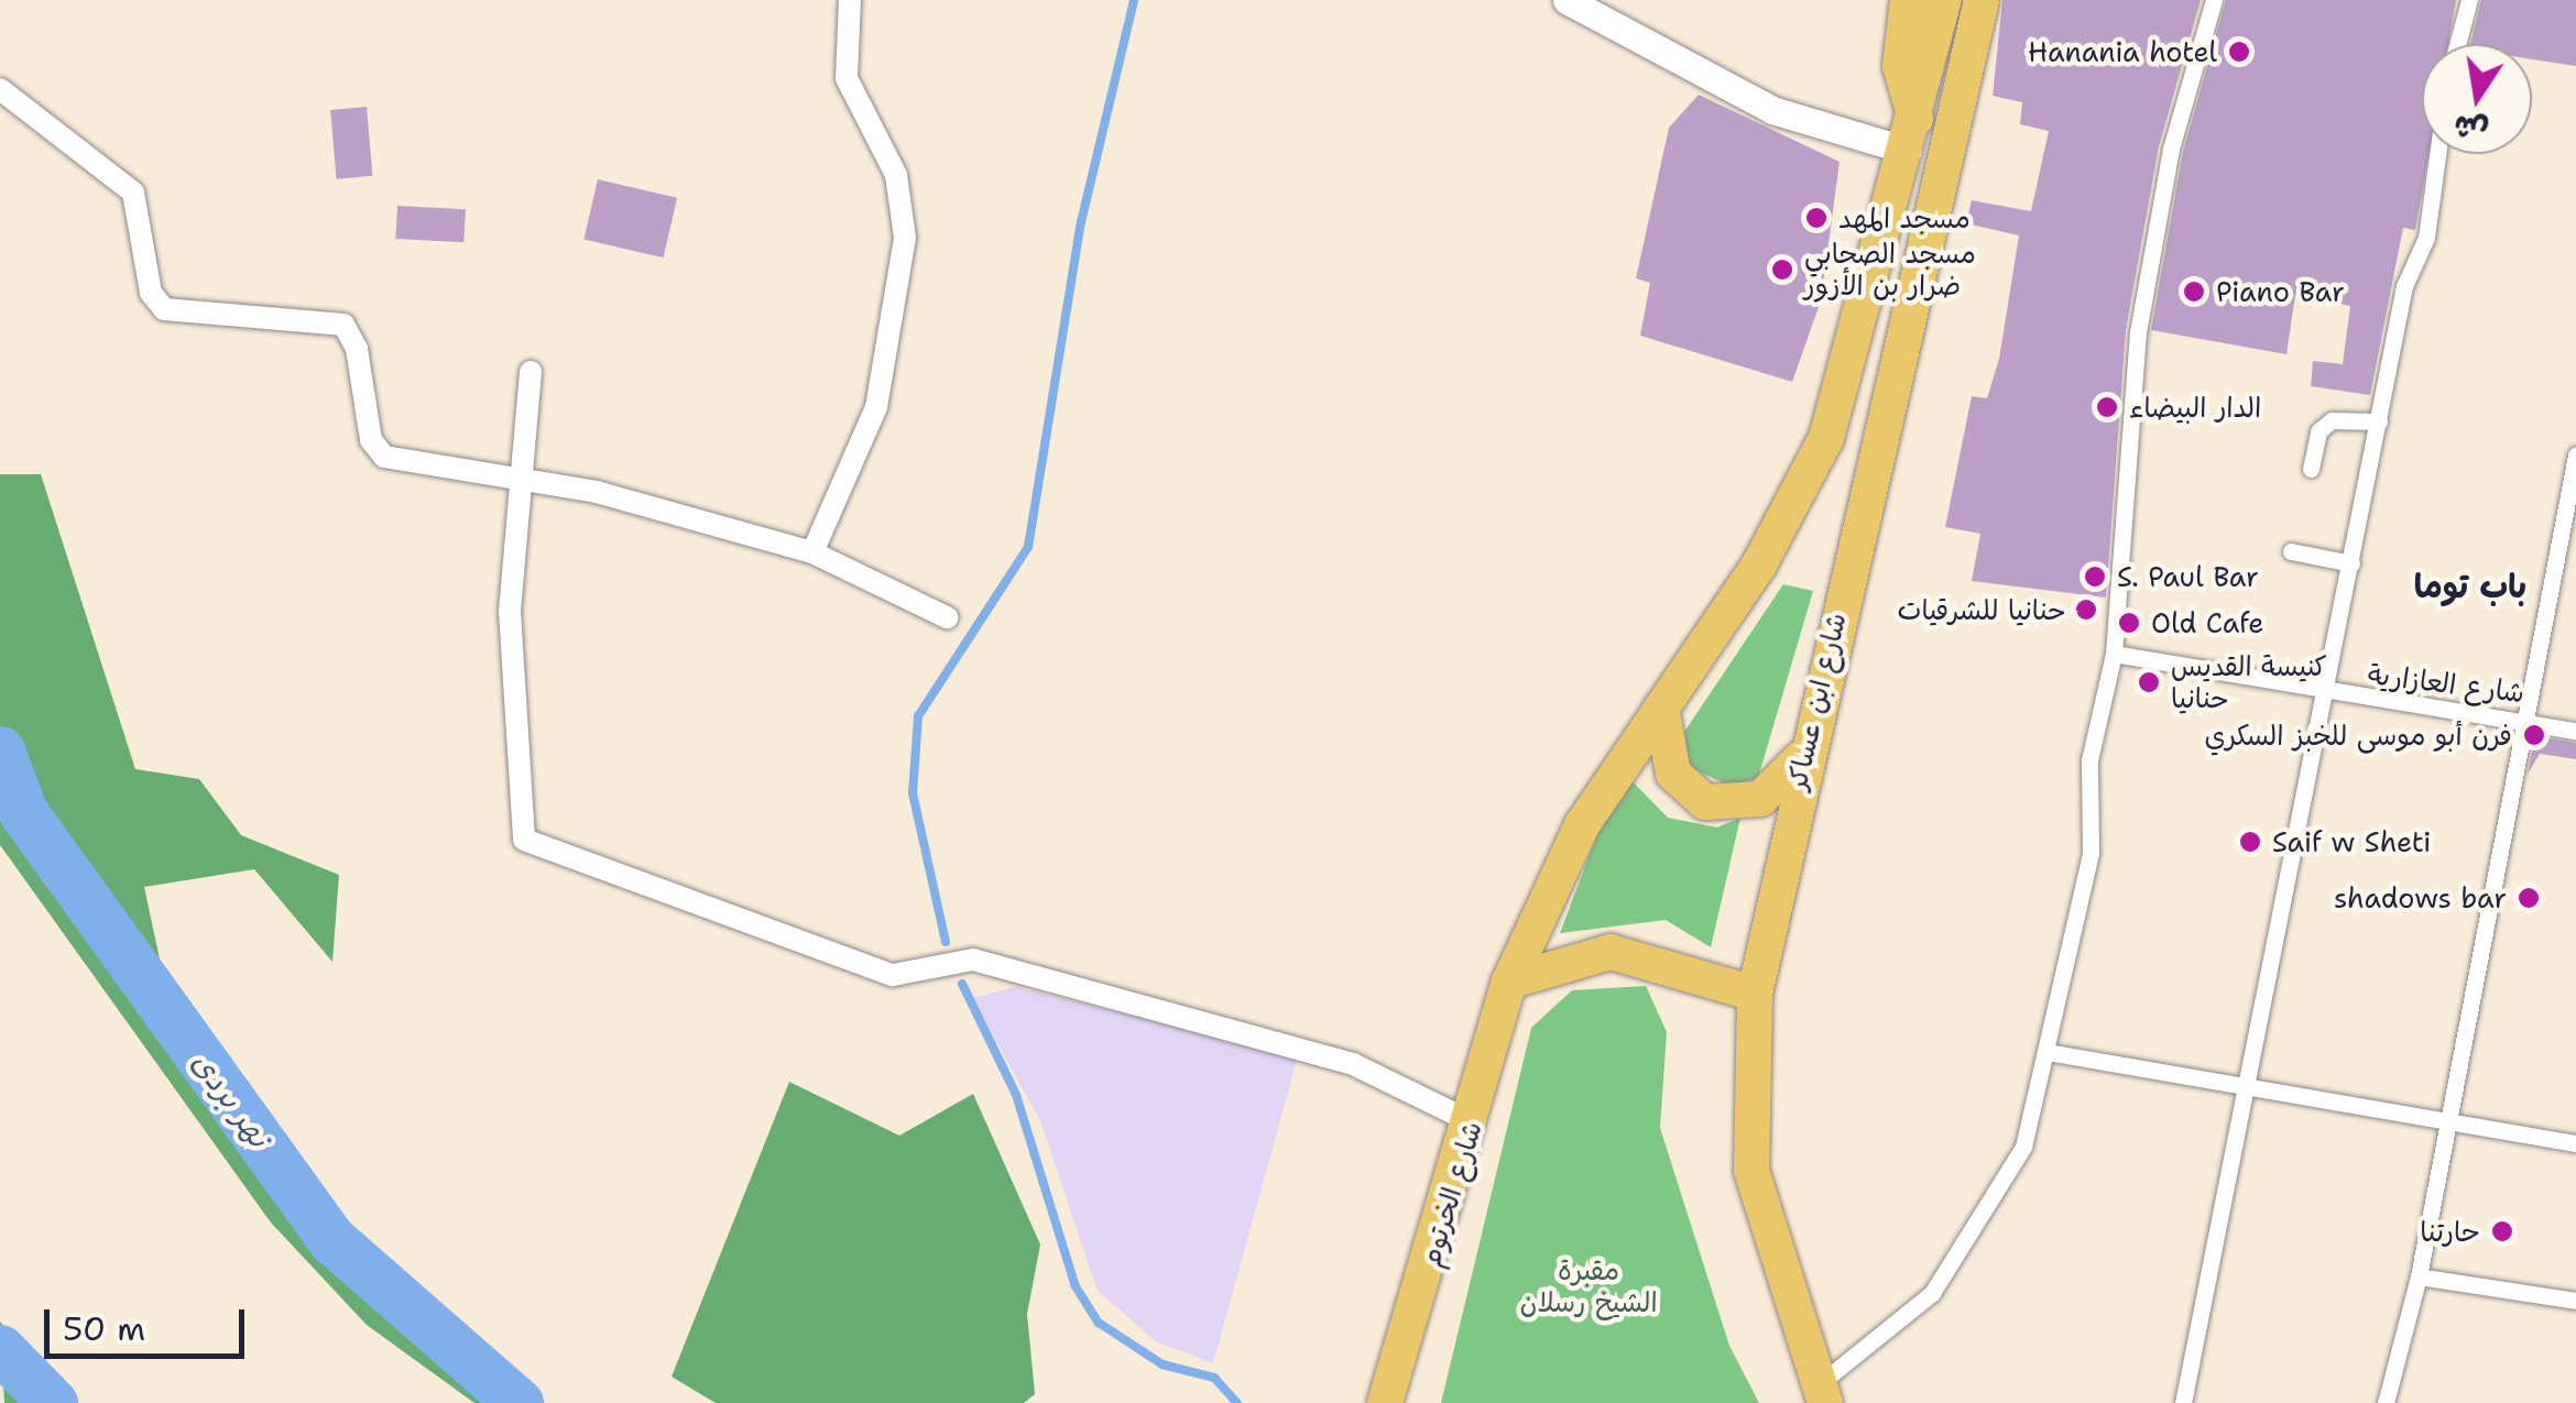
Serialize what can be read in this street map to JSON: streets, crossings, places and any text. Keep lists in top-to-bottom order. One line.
{"streets":{"main road":["شارع ابن عساكر","شارع الخرتوم"],"street":["شارع العازارية"]},"districts":["باب توما"],"water":["نهر بردى"],"parks":["مقبرة الشيخ رسلان"],"places":["Hanania hotel","مسجد المهد","مسجد الصحابي ضرار بن الأزور","Piano Bar","الدار البيضاء","S. Paul Bar","حنانيا للشرقيات","Old Cafe","كنيسة القديس حنانيا","فرن أبو موسى للخبز السكري","Saif w Sheti","shadows bar","حارتنا"],"scale_bar":"50 m","north":"bottom"}
